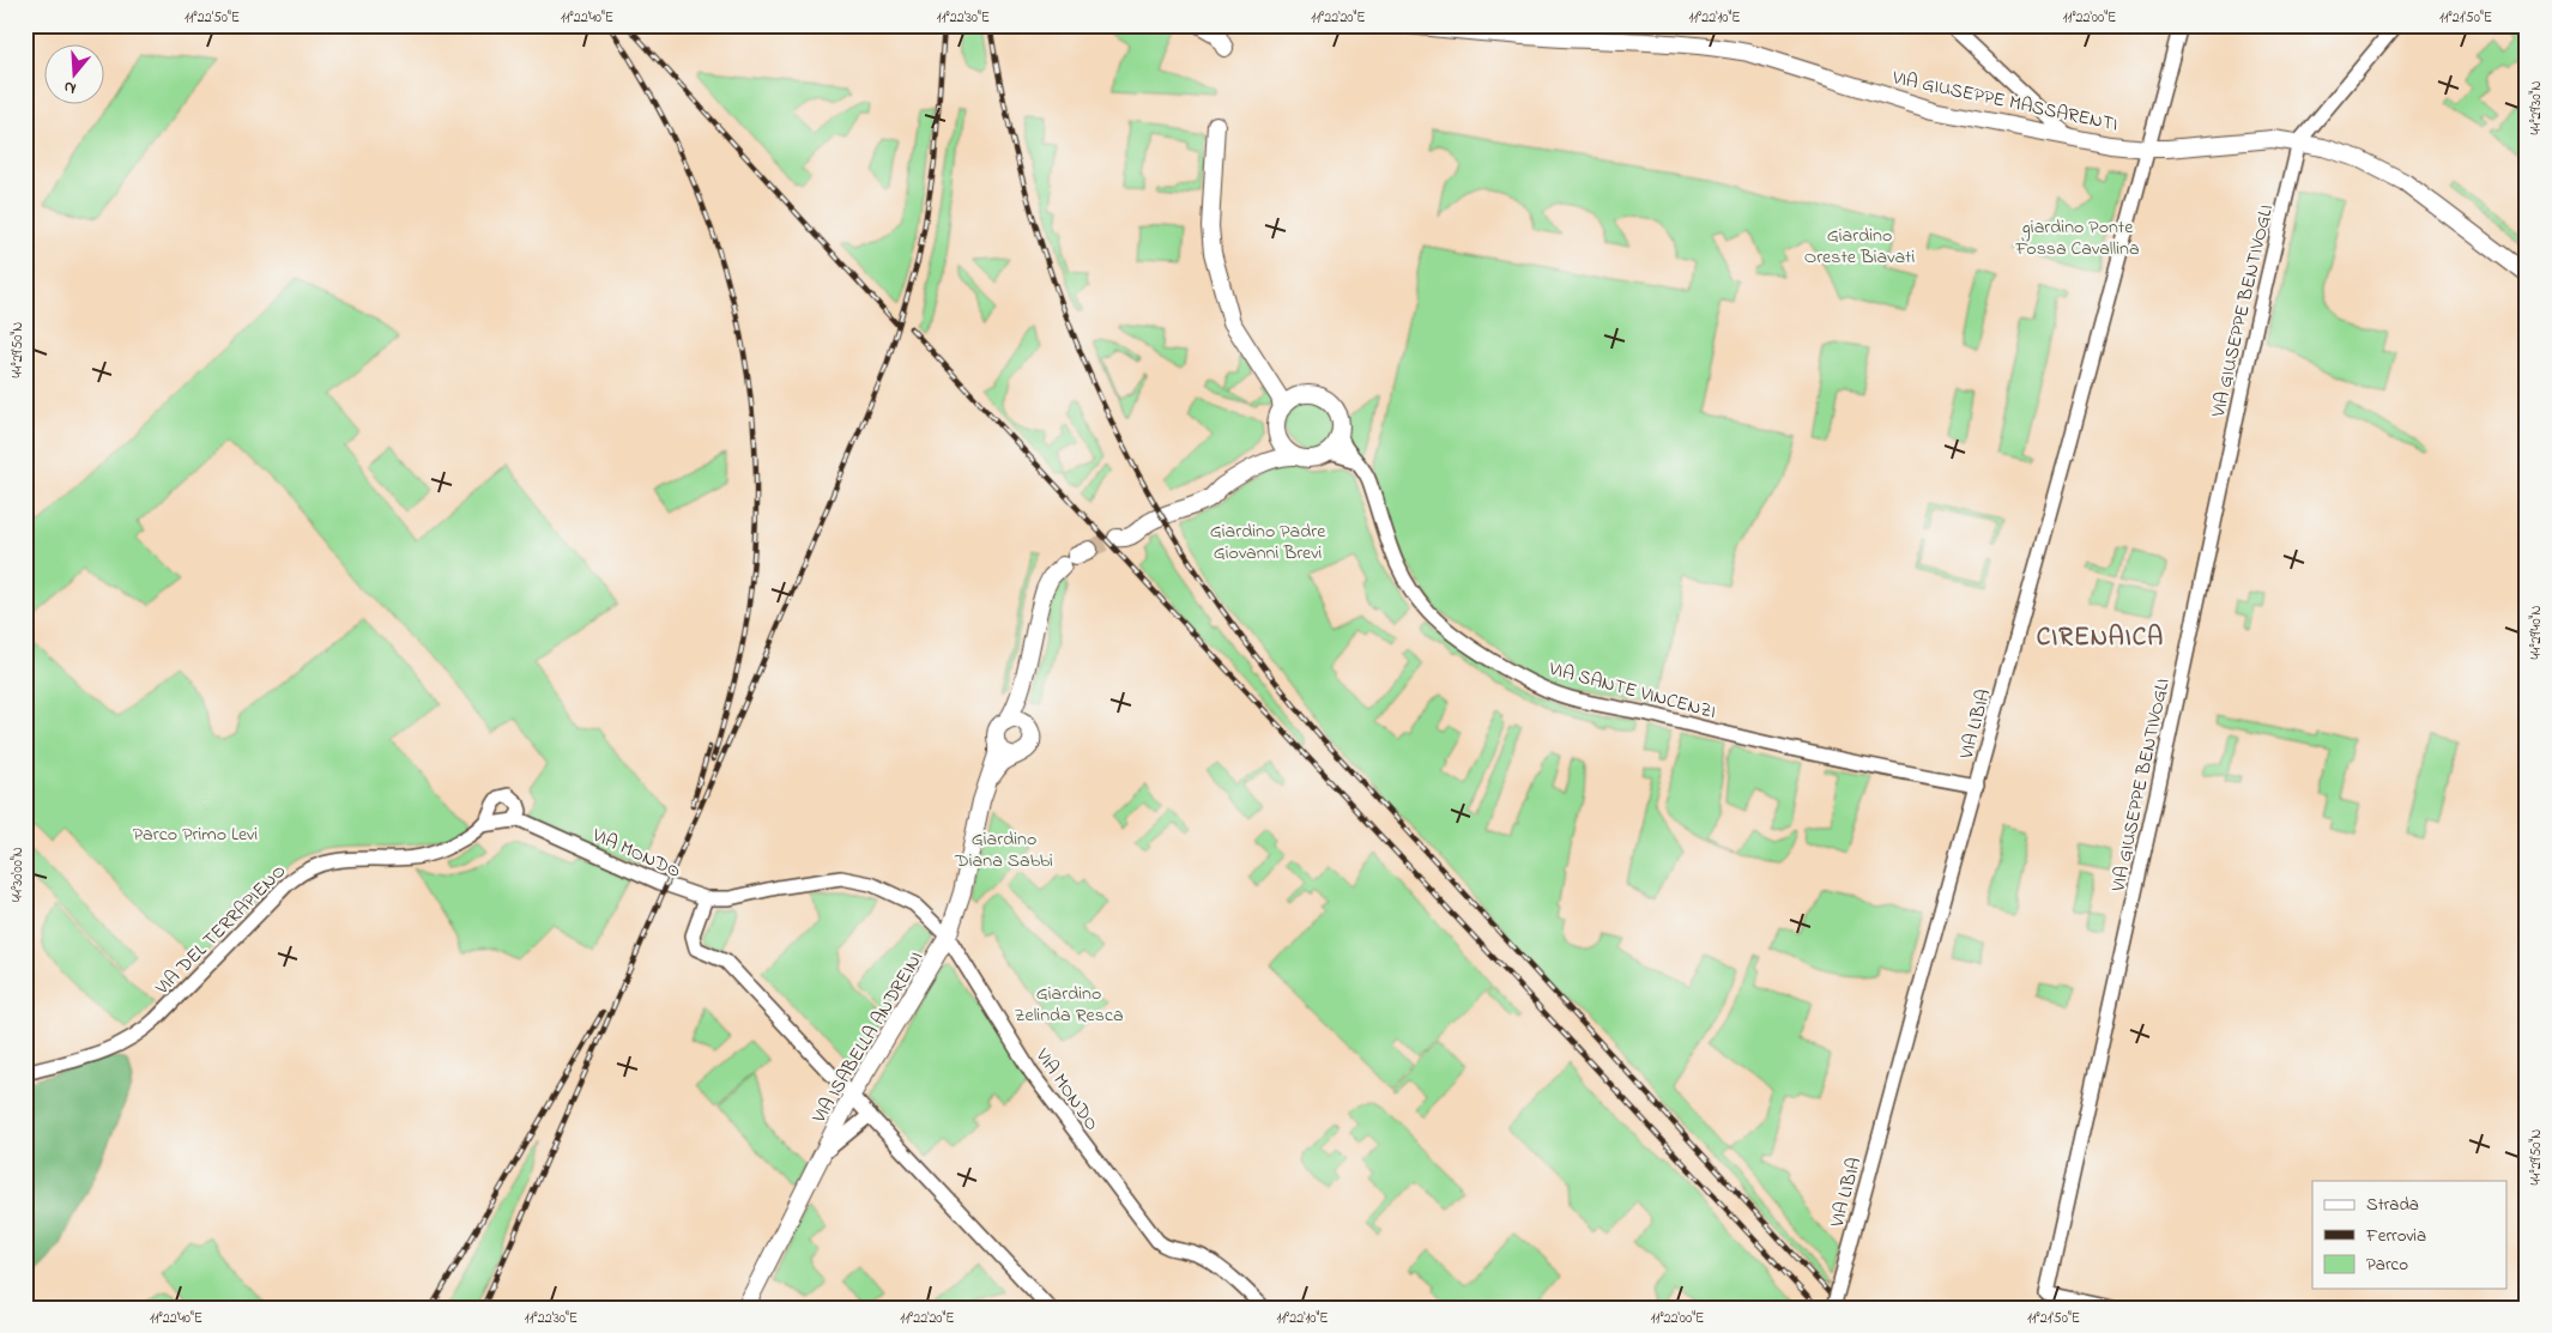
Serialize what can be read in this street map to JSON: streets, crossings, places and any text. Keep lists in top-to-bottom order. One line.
{"streets":{"main road":["VIA GIUSEPPE MASSARENTI","VIA ISABELLA ANDREINI"],"street":["VIA GIUSEPPE BENTIVOGLI","VIA SANTE VINCENZI","VIA LIBIA","VIA MONDO","VIA DEL TERRAPIENO"]},"crossings":[["VIA GIUSEPPE MASSARENTI","VIA GIUSEPPE BENTIVOGLI"],["VIA GIUSEPPE MASSARENTI","VIA LIBIA"],["VIA SANTE VINCENZI","VIA LIBIA"],["VIA MONDO","VIA DEL TERRAPIENO"],["VIA MONDO","VIA ISABELLA ANDREINI"]],"districts":["CIRENAICA"],"parks":["giardino Ponte Fossa Cavallina","Giardino Oreste Biavati","Giardino Padre Giovanni Brevi","Parco Primo Levi","Giardino Diana Sabbi","Giardino Zelinda Resca"],"legend":["Strada","Ferrovia","Parco"],"north":"bottom","coordinates":["11°22'50\"E","11°22'40\"E","11°22'30\"E","11°22'20\"E","11°22'10\"E","11°22'00\"E","11°21'50\"E","44°29'30\"N","44°29'50\"N","44°29'40\"N","44°30'00\"N"]}
